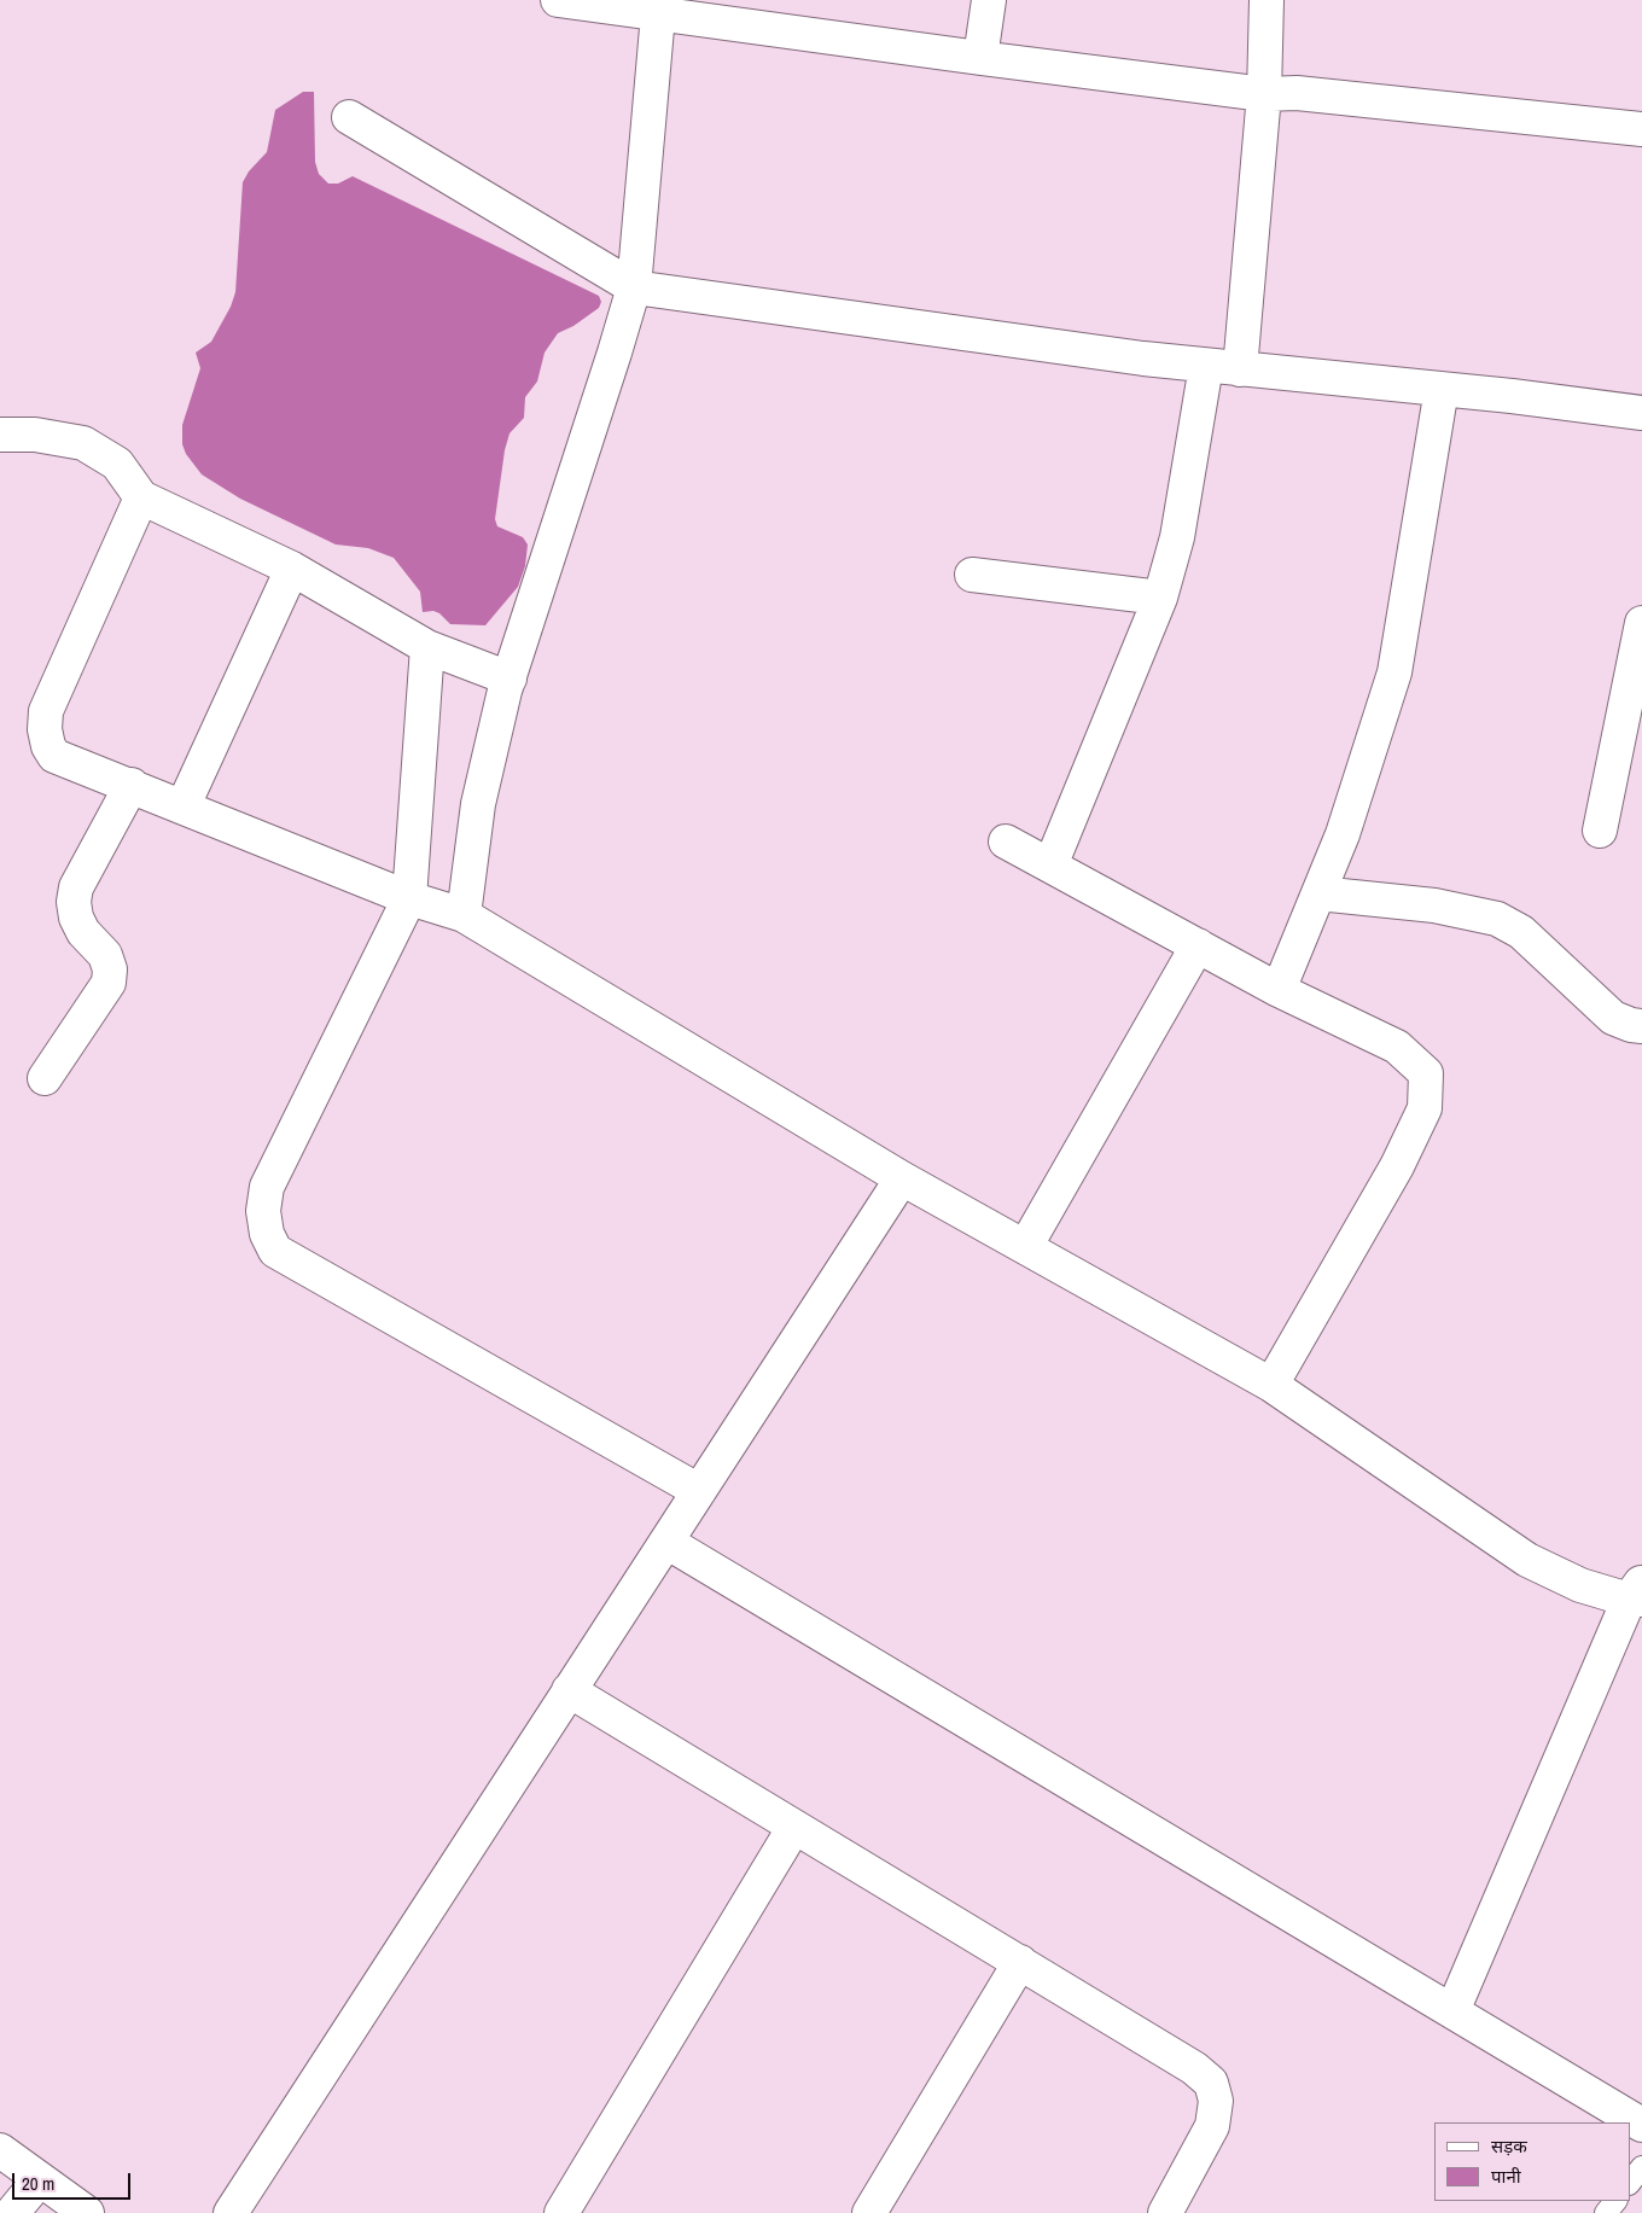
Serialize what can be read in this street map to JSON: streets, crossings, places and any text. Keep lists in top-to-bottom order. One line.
{"legend":["सड़क","पानी"],"scale_bar":"20 m"}
